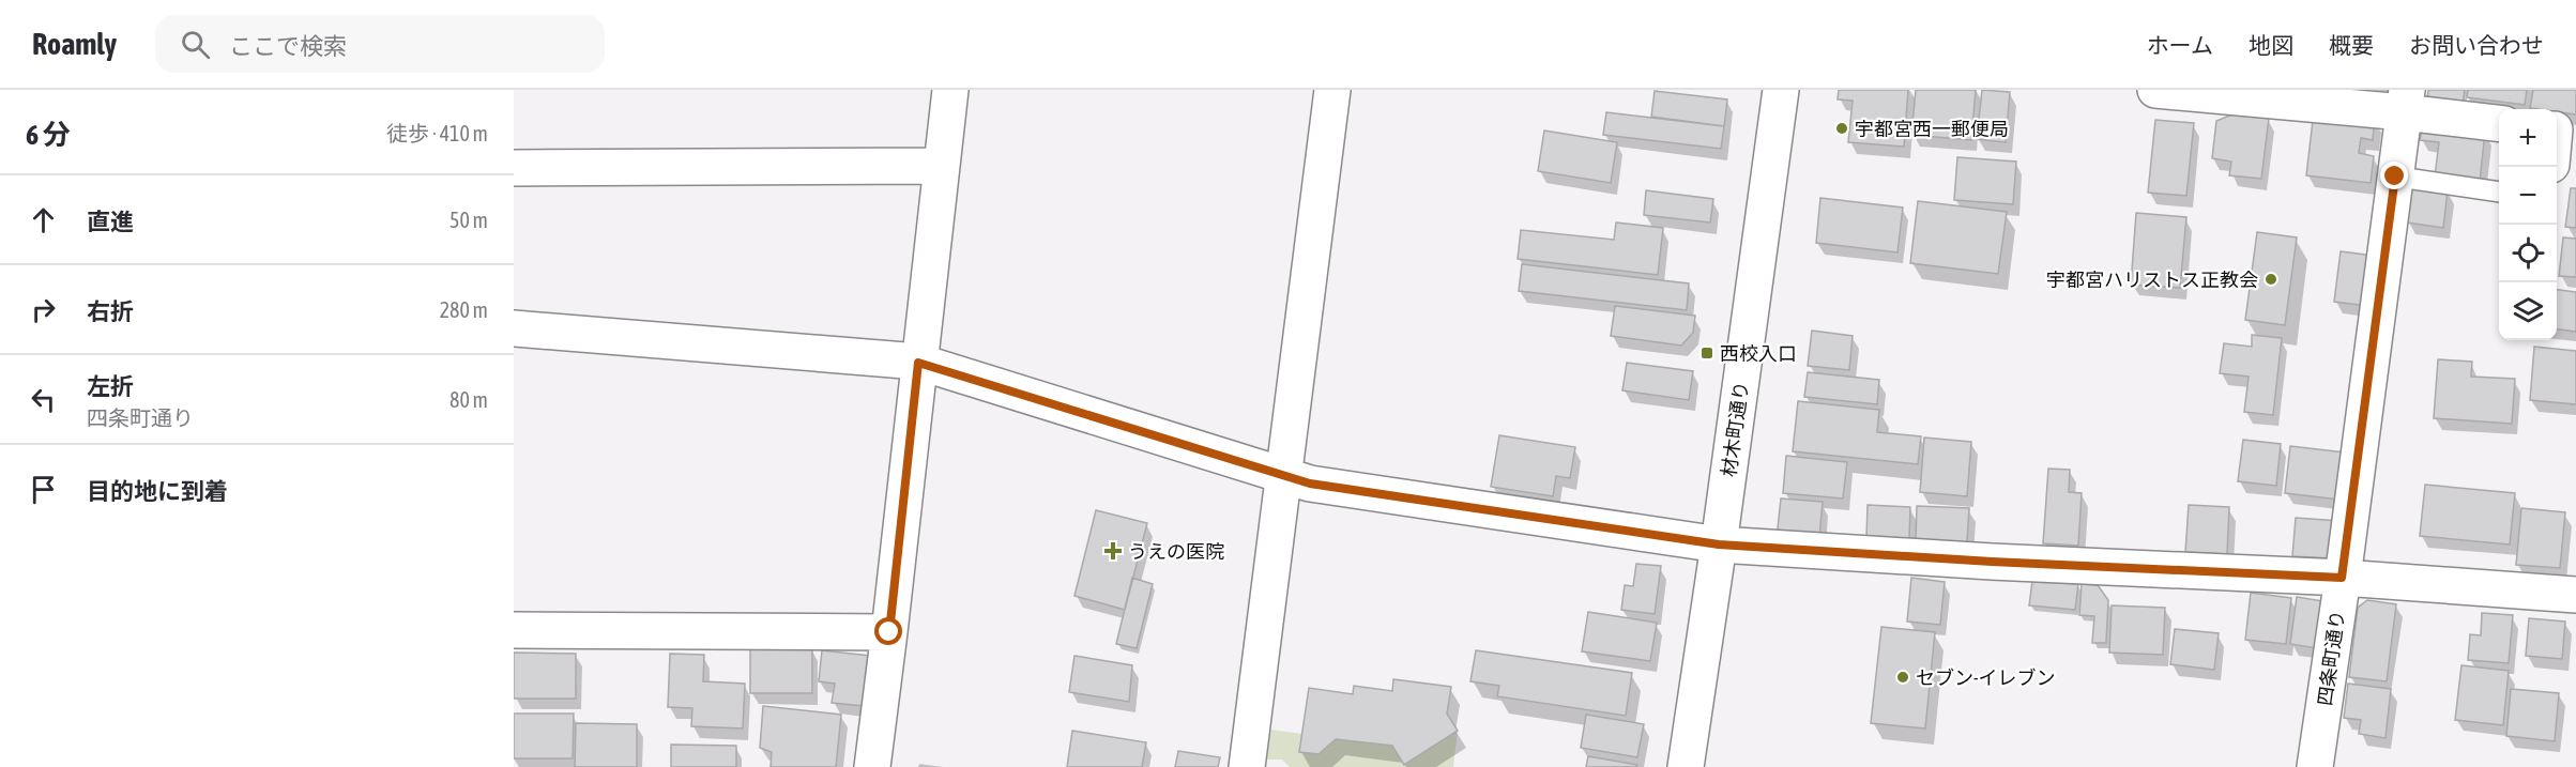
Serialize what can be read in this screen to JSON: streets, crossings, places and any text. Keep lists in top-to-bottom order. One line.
{"streets":{"street":["材木町通り","四条町通り"]},"places":{"other":["宇都宮西一郵便局","宇都宮ハリストス正教会","セブン-イレブン"],"transit":["西校入口"],"health":["うえの医院"]},"page":{"header":"Roamly","search":"ここで検索","nav":["ホーム","地図","概要","お問い合わせ"],"heading":["6 分","徒歩 · 410 m"],"map_buttons":["+","−"],"list":[["直進","50 m"],["右折","280 m"],["左折","四条町通り","80 m"],"目的地に到着"]}}
